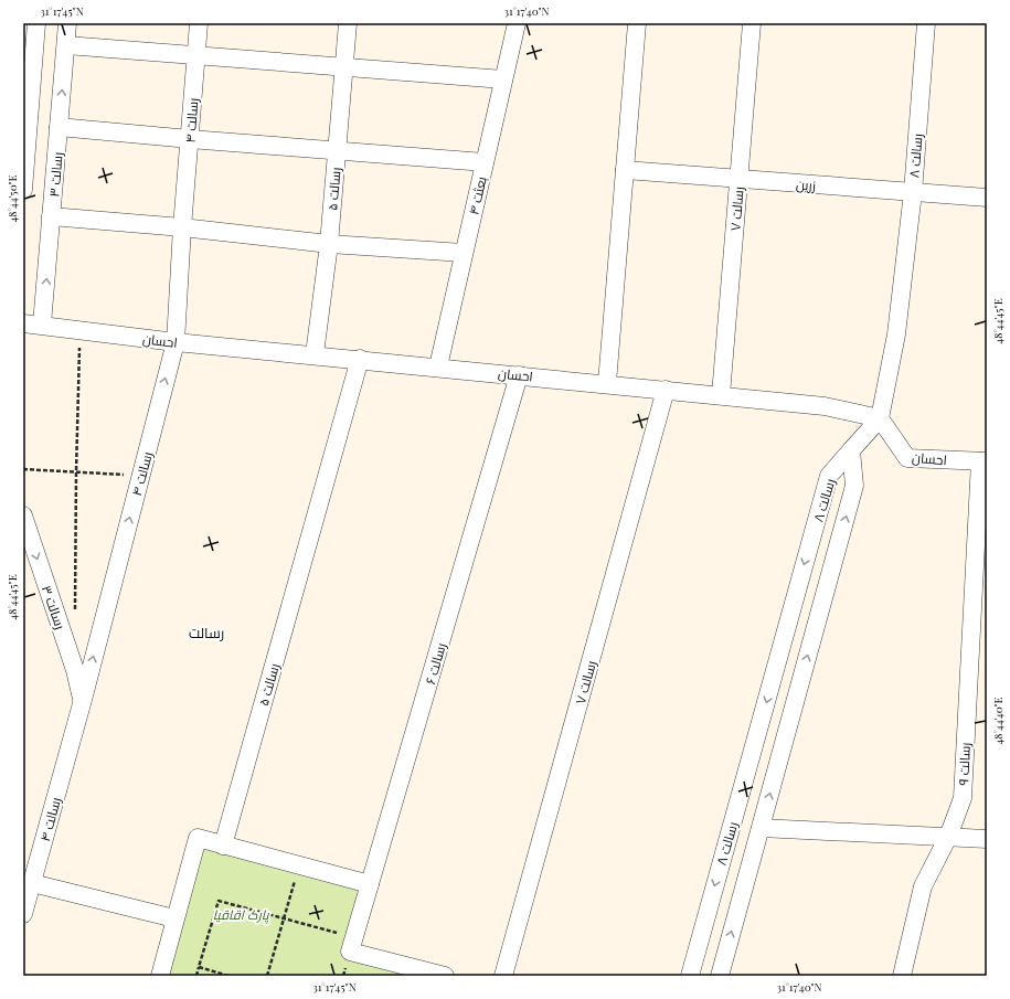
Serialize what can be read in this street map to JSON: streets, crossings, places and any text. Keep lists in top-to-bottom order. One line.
{"streets":{"street":["رسالت ۴","رسالت ۸","رسالت ۳","زرین","رسالت ۵","بعثت ۴","رسالت ۷","احسان","رسالت ۶","رسالت ۹"]},"crossings":[["رسالت ۴","رسالت ۳"],["رسالت ۴","احسان"],["رسالت ۸","زرین"],["رسالت ۸","احسان"],["رسالت ۳","احسان"],["زرین","رسالت ۷"],["رسالت ۵","احسان"],["بعثت ۴","احسان"],["رسالت ۷","احسان"],["احسان","رسالت ۶"],["احسان","رسالت ۹"]],"one_way":["رسالت ۴"],"districts":["رسالت"],"parks":["پارک اقاقیا"],"coordinates":["31°17'45\"N","31°17'40\"N","48°44'50\"E","48°44'45\"E","48°44'40\"E"]}
